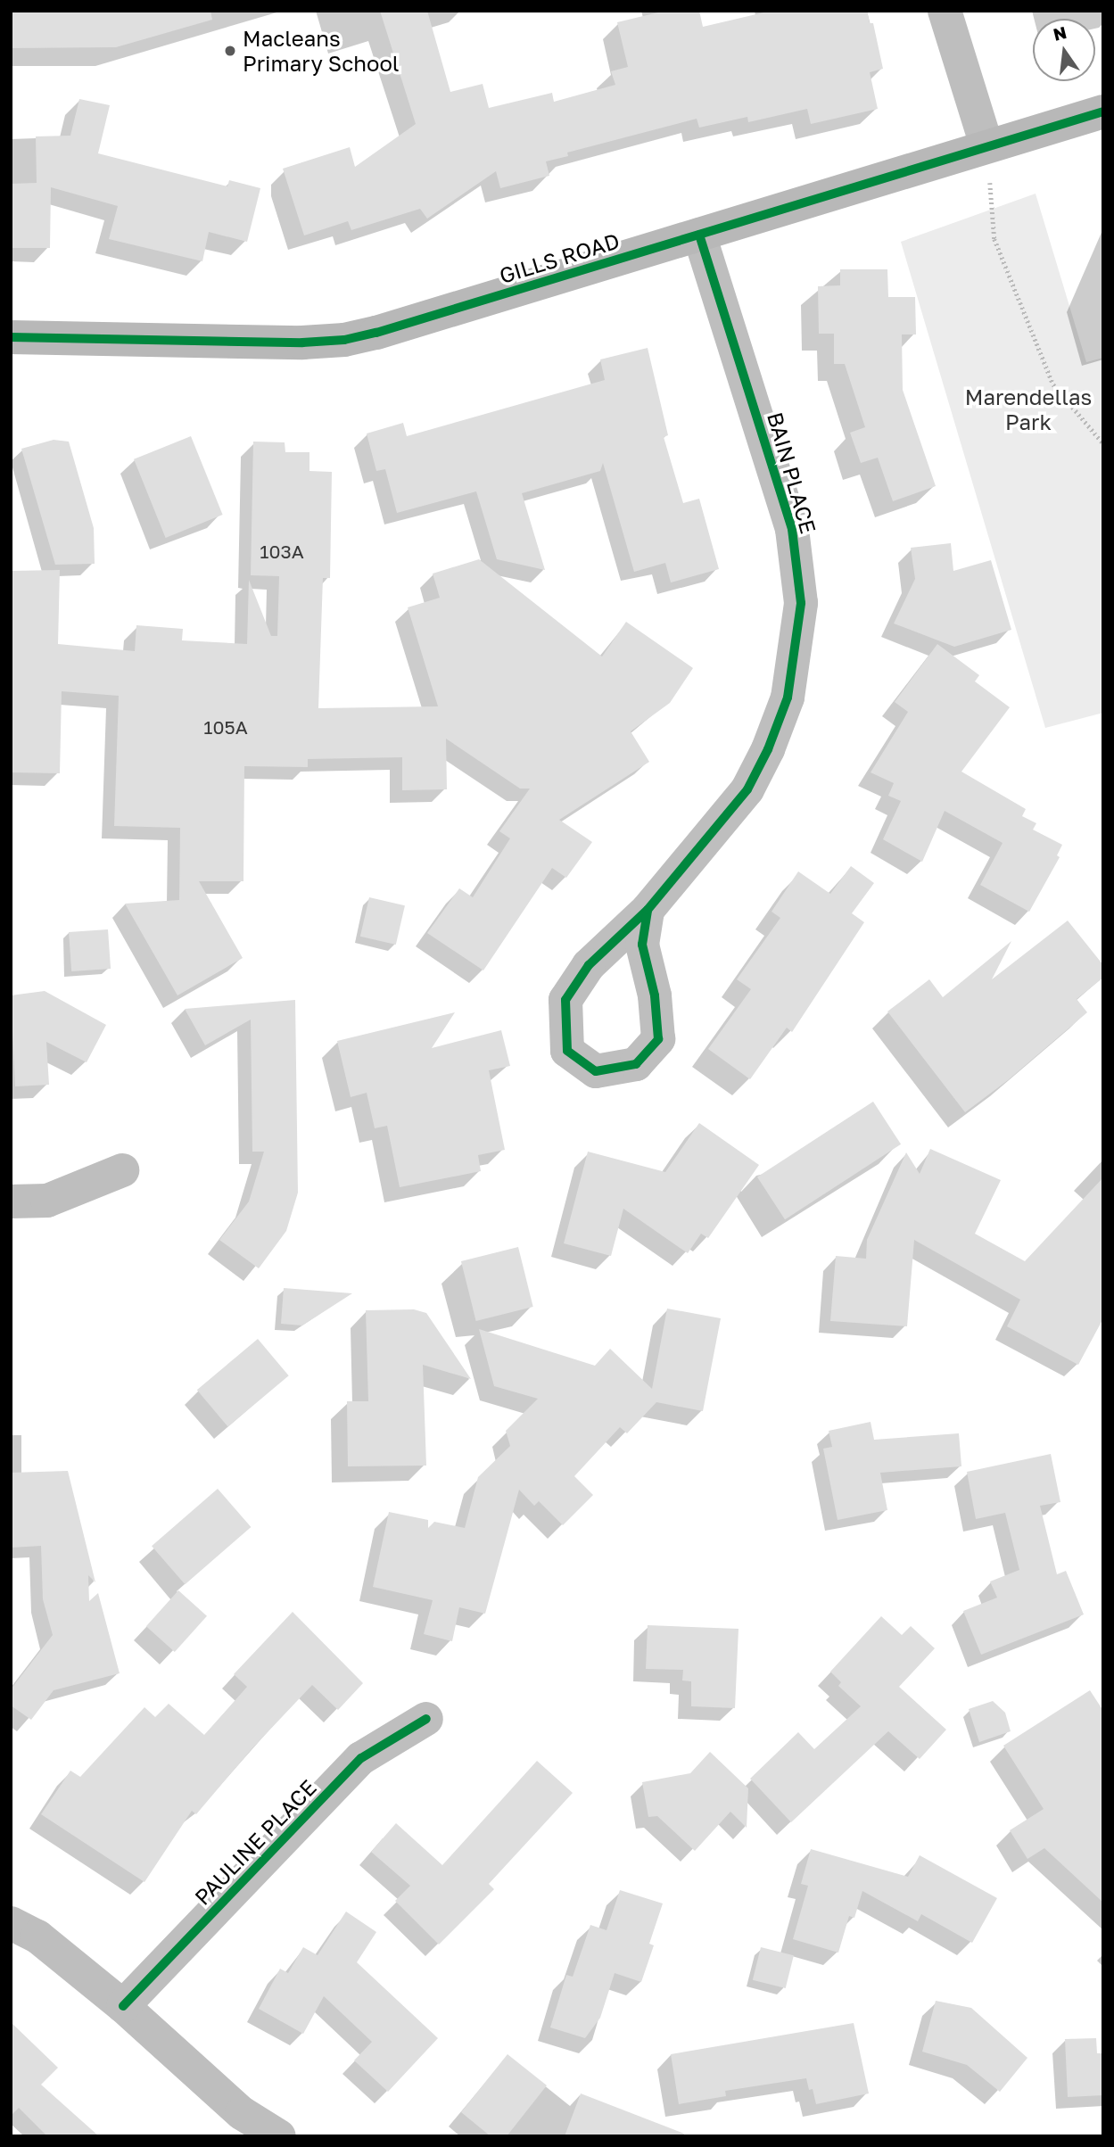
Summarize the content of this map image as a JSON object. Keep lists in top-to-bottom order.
{
  "streets": {
    "street": ["GILLS ROAD", "BAIN PLACE", "PAULINE PLACE"]
  },
  "crossings": [
    ["GILLS ROAD", "BAIN PLACE"]
  ],
  "parks": ["Marendellas Park"],
  "places": ["Macleans Primary School"],
  "house_numbers": ["103A", "105A"],
  "north": "top"
}
